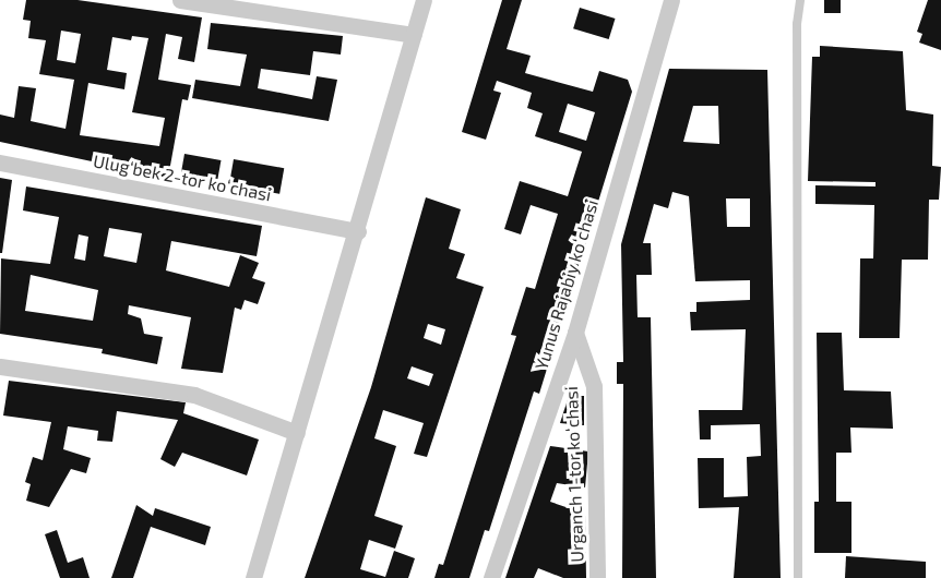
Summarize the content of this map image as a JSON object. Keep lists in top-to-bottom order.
{
  "streets": {
    "street": ["Ulug‘bek 2-tor koʻchasi", "Yunus Rajabiy koʻchasi", "Urganch 1-tor koʻchasi"]
  },
  "crossings": [
    ["Yunus Rajabiy koʻchasi", "Urganch 1-tor koʻchasi"]
  ]
}
